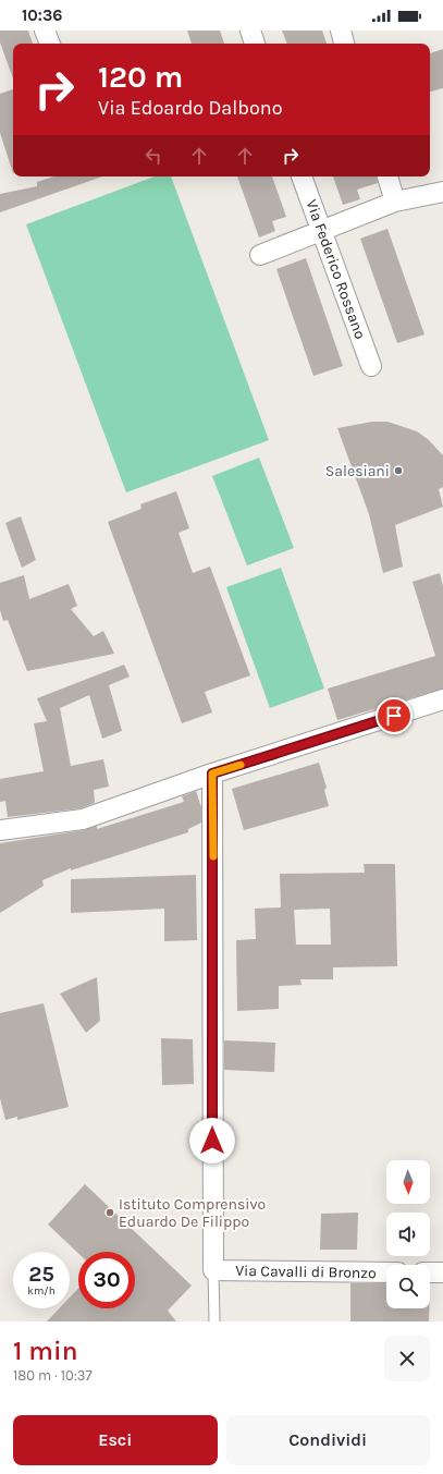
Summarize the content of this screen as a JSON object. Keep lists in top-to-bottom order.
{
  "streets": {
    "street": ["Via Federico Rossano", "Via Cavalli di Bronzo"]
  },
  "places": ["Salesiani", "Istituto Comprensivo Eduardo De Filippo"],
  "north": "bottom",
  "page": {
    "status": "10:36",
    "turn": ["120 m", "Via Edoardo Dalbono"],
    "speed": "25 km/h",
    "limit": "30",
    "heading": ["1 min", "180 m · 10:37"],
    "buttons": ["Esci", "Condividi"]
  }
}
